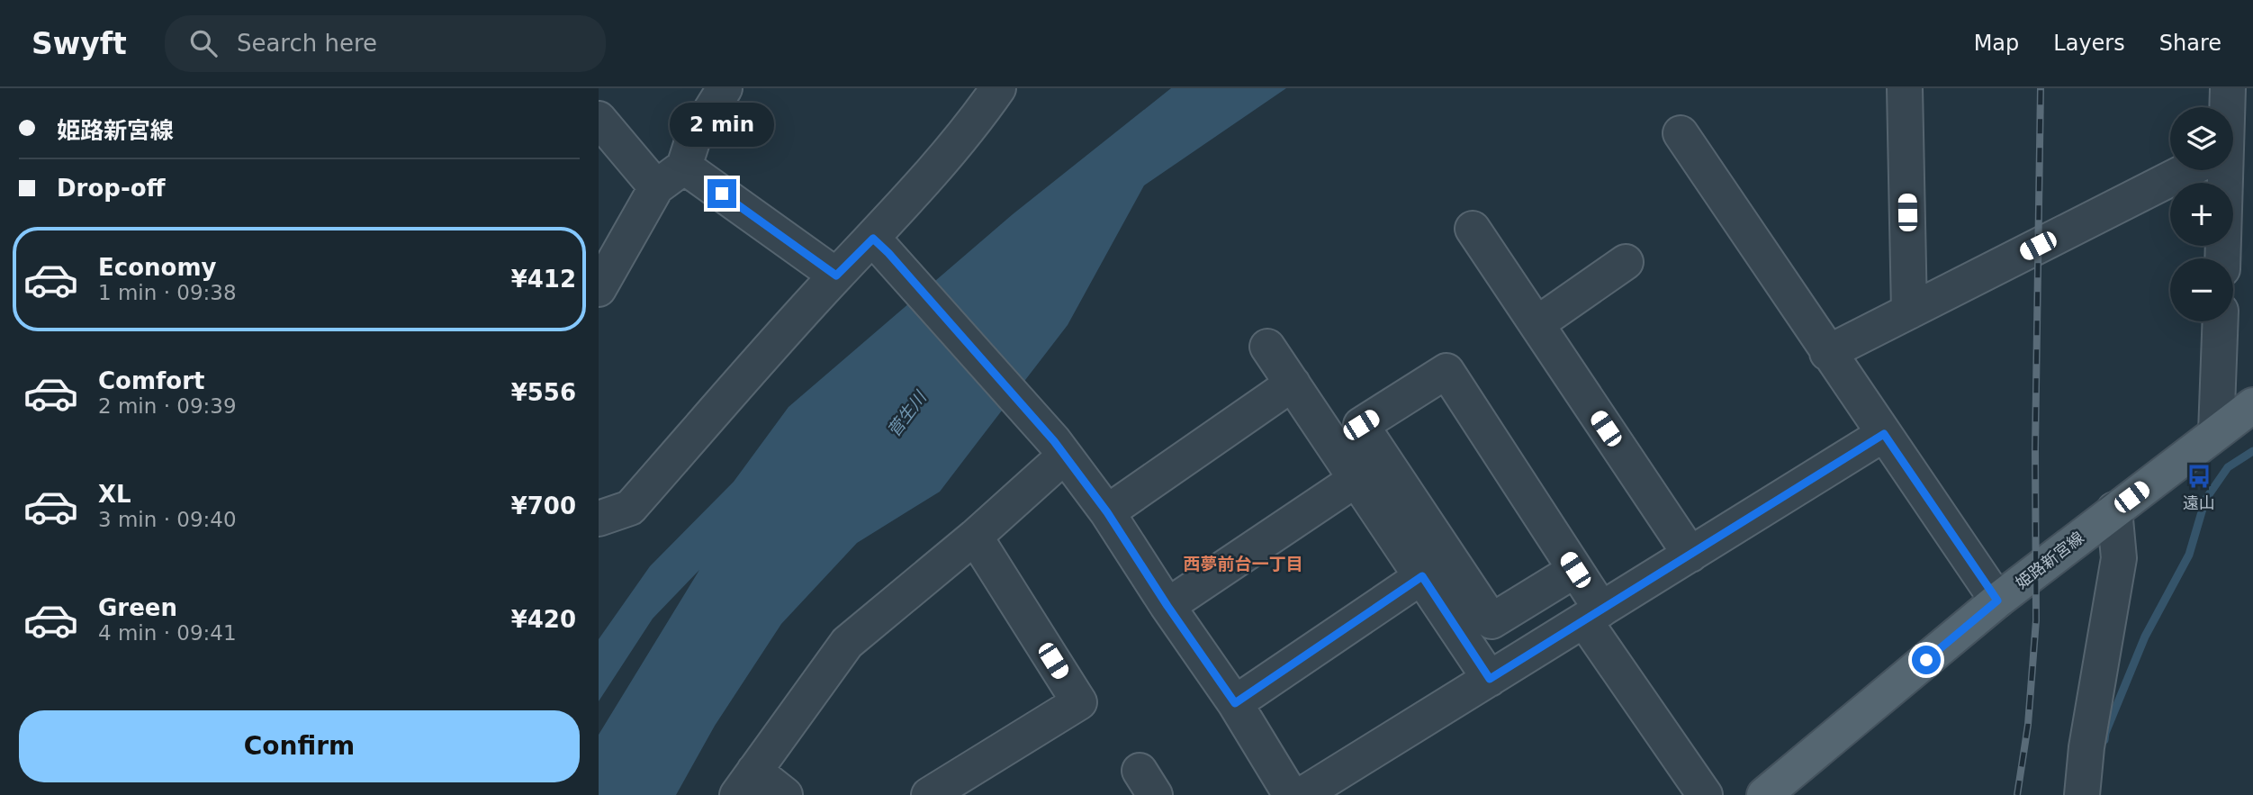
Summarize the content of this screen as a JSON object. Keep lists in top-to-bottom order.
{
  "streets": {
    "main road": ["姫路新宮線"]
  },
  "districts": ["西夢前台一丁目"],
  "water": ["菅生川"],
  "places": {
    "bus stop": ["遠山"]
  },
  "page": {
    "header": "Swyft",
    "search": "Search here",
    "nav": ["Map", "Layers", "Share"],
    "banner": ["姫路新宮線", "Drop-off"],
    "bubble": "2 min",
    "map_buttons": ["+", "−"],
    "list": [
      {
        "name": "Economy",
        "note": "1 min · 09:38",
        "value": "¥412"
      },
      {
        "name": "Comfort",
        "note": "2 min · 09:39",
        "value": "¥556"
      },
      {
        "name": "XL",
        "note": "3 min · 09:40",
        "value": "¥700"
      },
      {
        "name": "Green",
        "note": "4 min · 09:41",
        "value": "¥420"
      }
    ],
    "buttons": "Confirm"
  }
}
